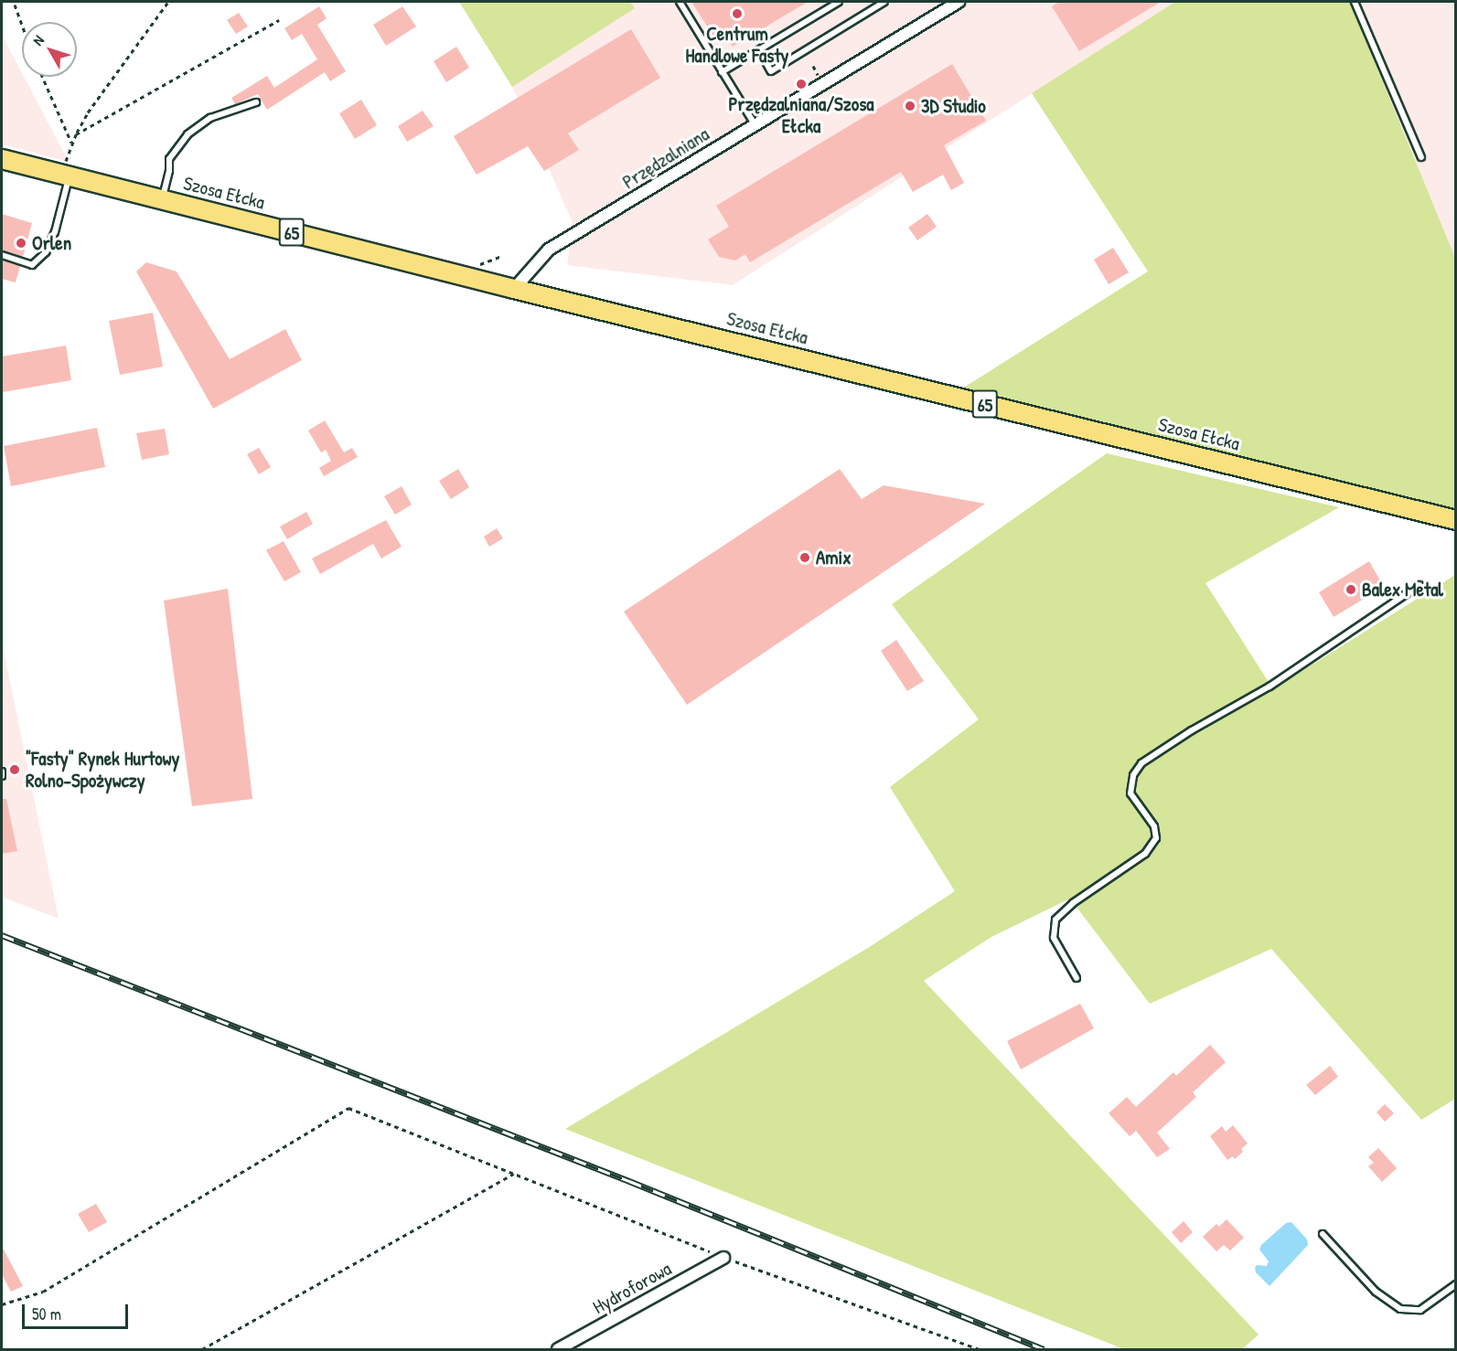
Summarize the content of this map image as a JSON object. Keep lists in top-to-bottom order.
{
  "streets": {
    "main road": ["Szosa Ełcka", "65"],
    "street": ["Przędzalniana", "Hydroforowa"]
  },
  "crossings": [
    ["Przędzalniana", "Szosa Ełcka"],
    ["Szosa Ełcka", "65"]
  ],
  "places": [
    "Centrum Handlowe Fasty",
    "Przędzalniana/Szosa Ełcka",
    "3D Studio",
    "Orlen",
    "Amix",
    "Balex Metal",
    "\"Fasty\" Rynek Hurtowy Rolno-Spożywczy"
  ],
  "scale_bar": "50 m",
  "north": "top left"
}
